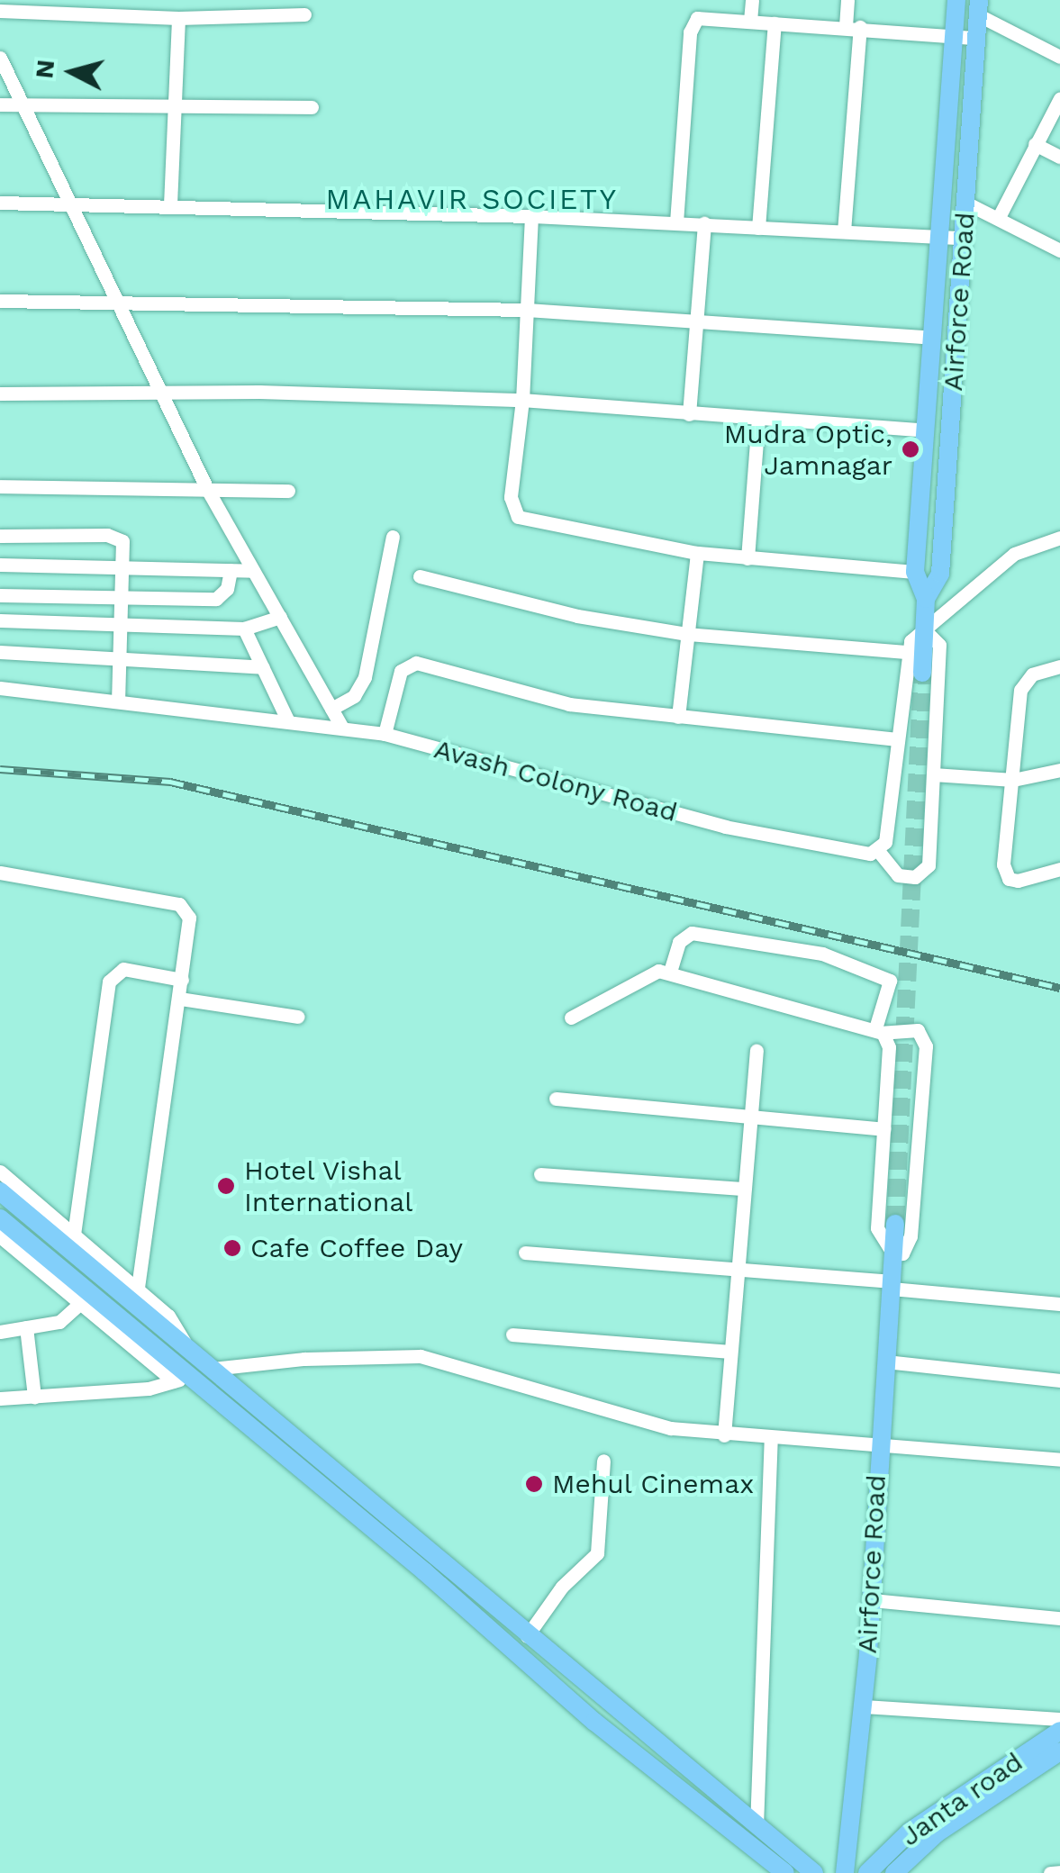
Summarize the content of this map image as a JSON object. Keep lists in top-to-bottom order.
{
  "streets": {
    "main road": ["Airforce Road", "Janta road"],
    "street": ["Avash Colony Road"]
  },
  "districts": ["MAHAVIR SOCIETY"],
  "places": [
    "Mudra Optic, Jamnagar",
    "Hotel Vishal International",
    "Cafe Coffee Day",
    "Mehul Cinemax"
  ],
  "north": "left"
}
